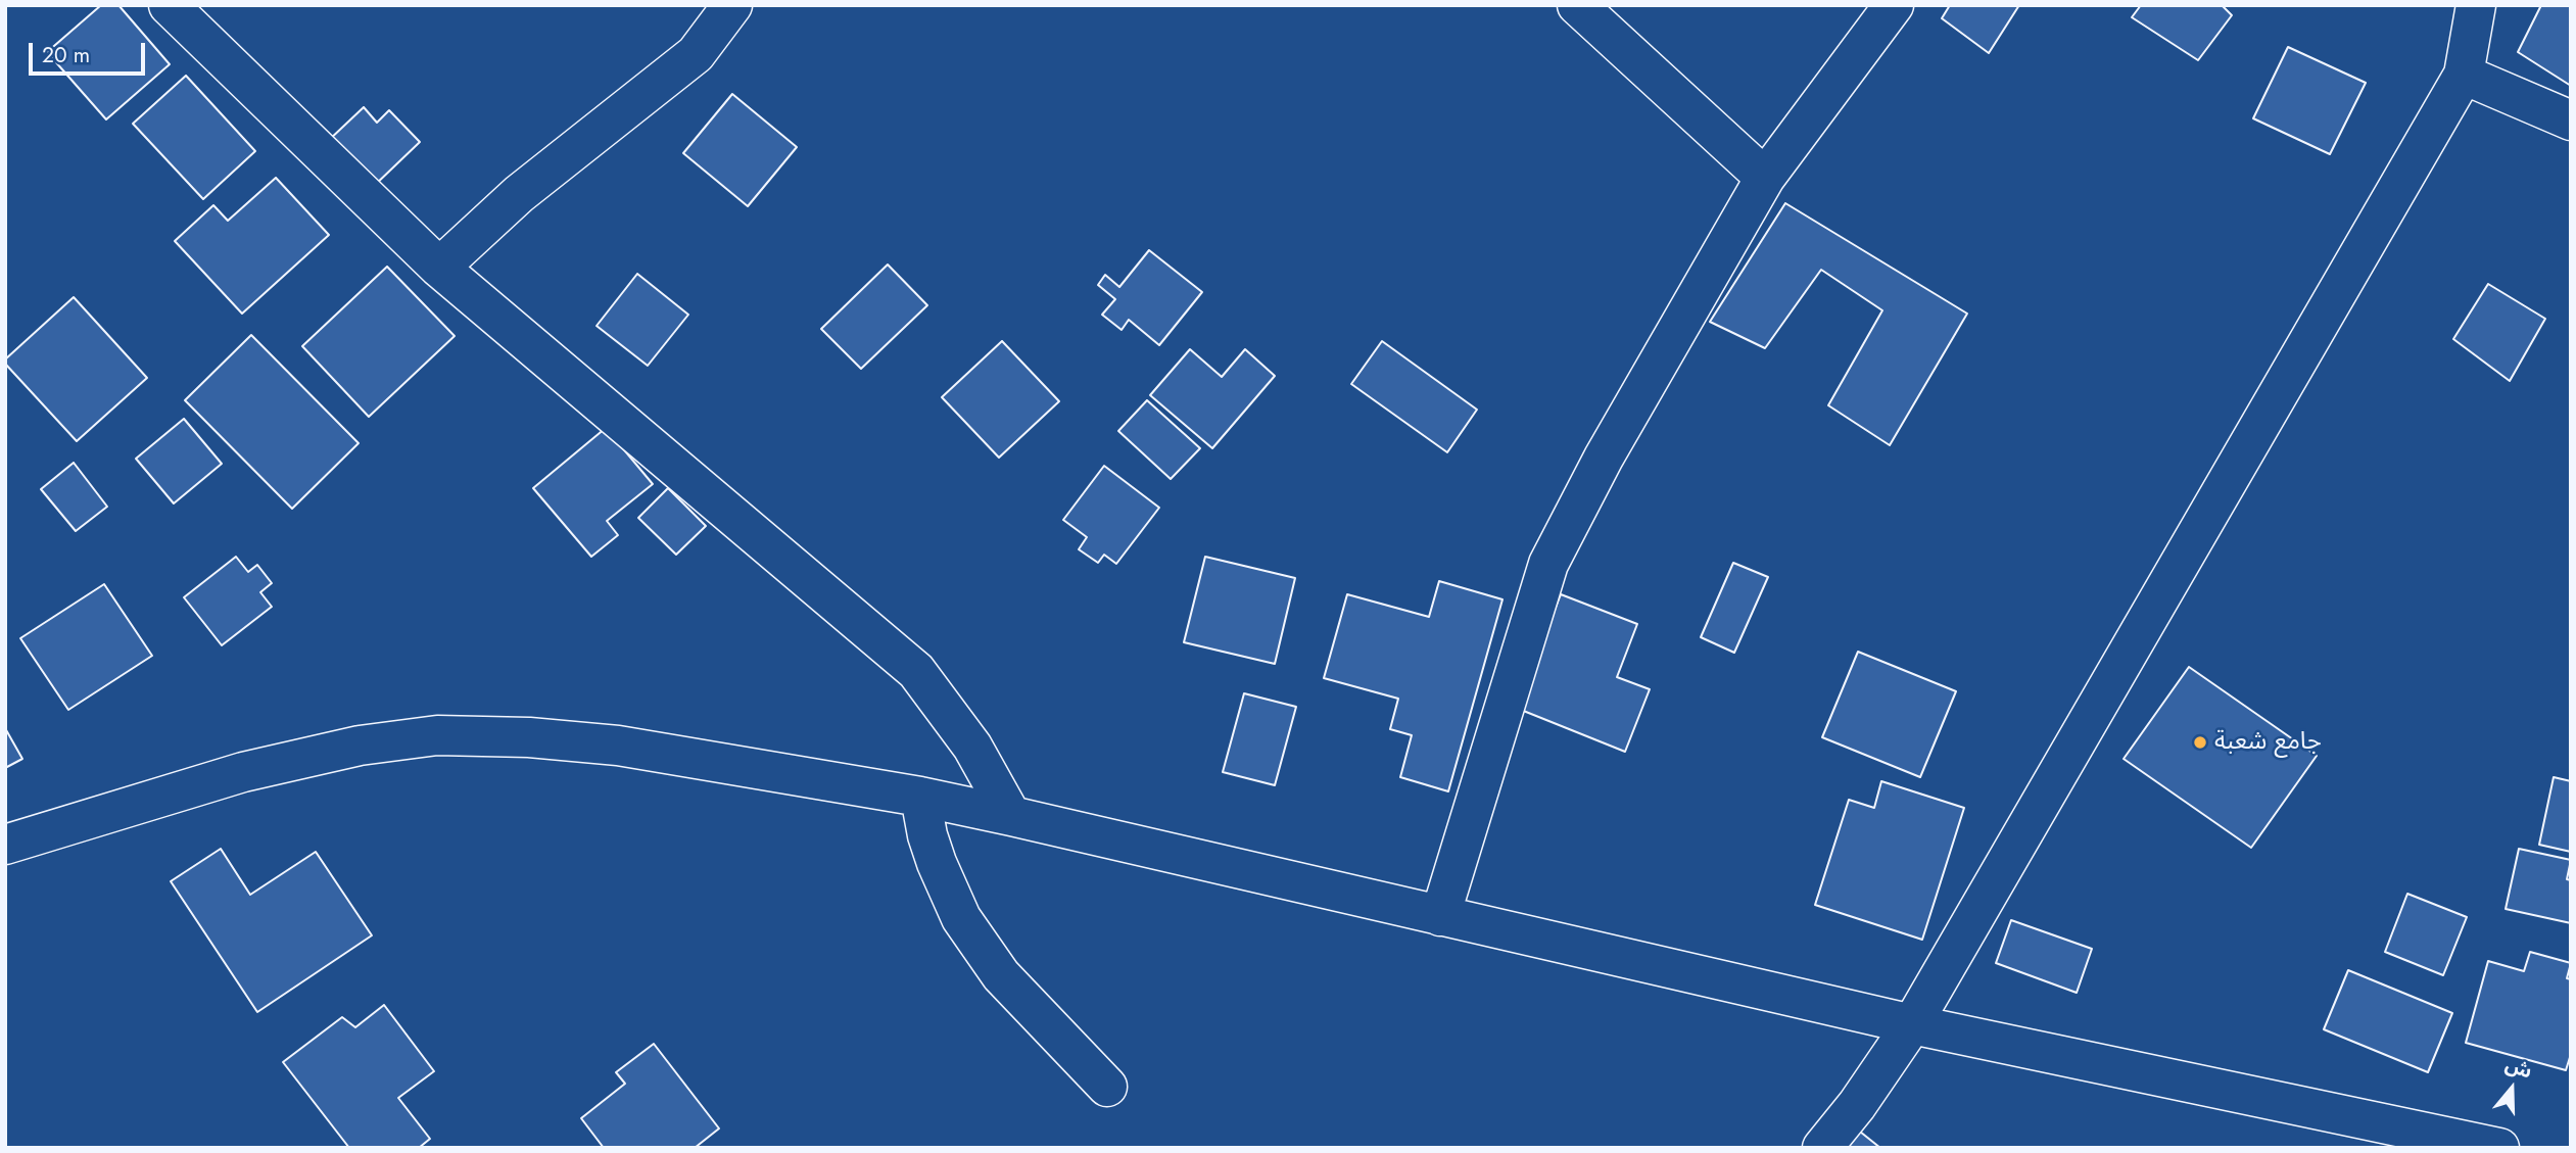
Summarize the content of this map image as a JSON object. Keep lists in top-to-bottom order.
{
  "places": ["جامع شعبة"],
  "scale_bar": "20 m",
  "north": "top"
}
